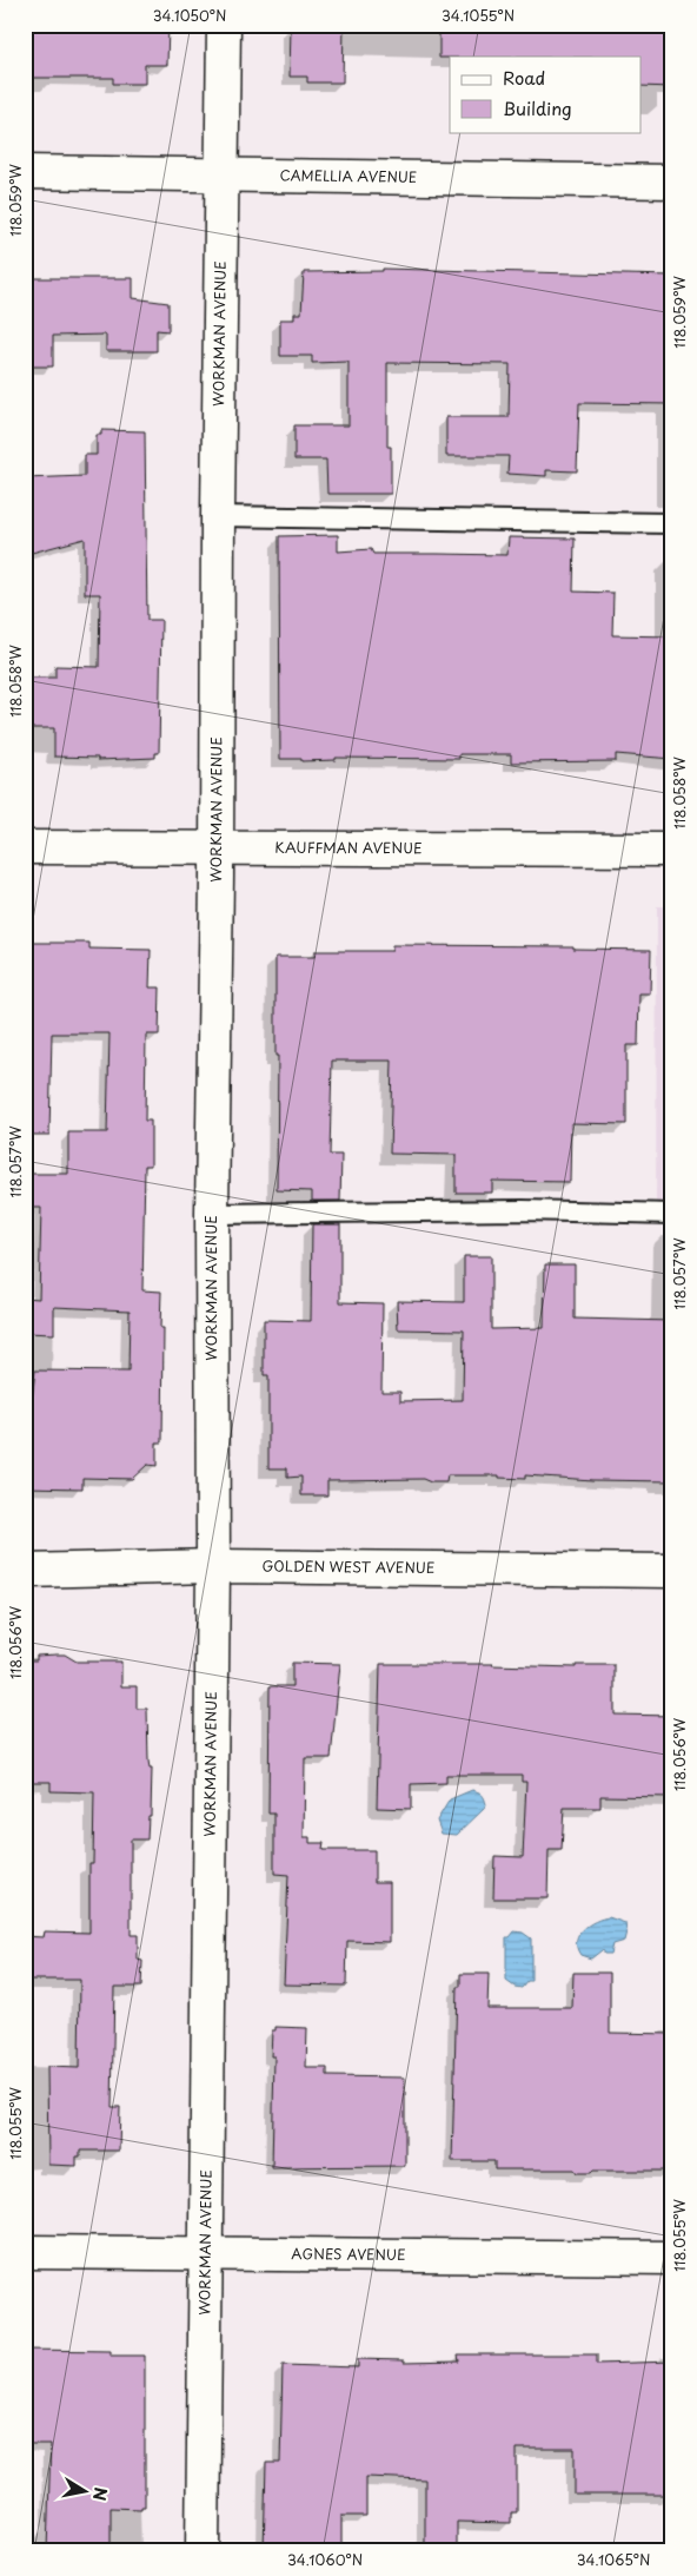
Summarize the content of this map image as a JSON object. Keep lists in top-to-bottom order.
{
  "streets": {
    "street": [
      "CAMELLIA AVENUE",
      "WORKMAN AVENUE",
      "KAUFFMAN AVENUE",
      "GOLDEN WEST AVENUE",
      "AGNES AVENUE"
    ]
  },
  "crossings": [
    ["CAMELLIA AVENUE", "WORKMAN AVENUE"],
    ["WORKMAN AVENUE", "KAUFFMAN AVENUE"],
    ["WORKMAN AVENUE", "GOLDEN WEST AVENUE"],
    ["WORKMAN AVENUE", "AGNES AVENUE"]
  ],
  "legend": ["Road", "Building"],
  "north": "right",
  "coordinates": [
    "34.1050°N",
    "34.1055°N",
    "118.059°W",
    "118.058°W",
    "118.057°W",
    "118.056°W",
    "118.055°W",
    "34.1060°N",
    "34.1065°N"
  ]
}
